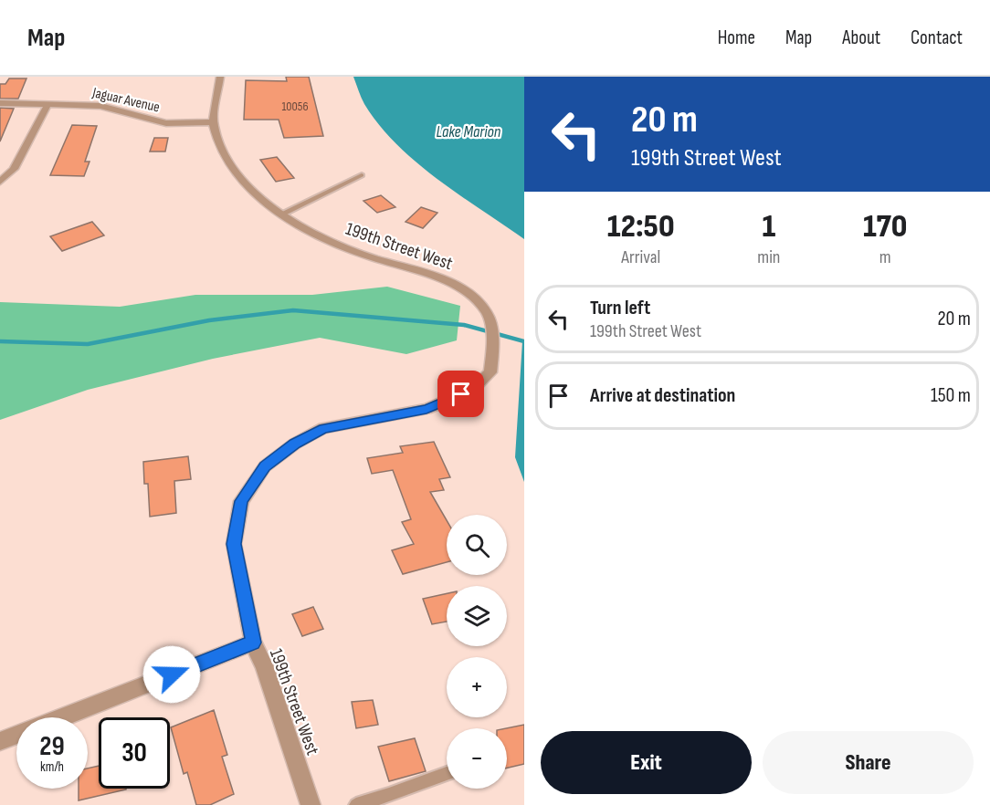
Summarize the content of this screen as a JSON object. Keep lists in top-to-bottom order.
{
  "streets": {
    "street": ["Jaguar Avenue", "199th Street West"]
  },
  "crossings": [
    ["Jaguar Avenue", "199th Street West"]
  ],
  "water": ["Lake Marion"],
  "house_numbers": ["10056"],
  "page": {
    "header": "Map",
    "nav": [
      "Home",
      "Map",
      "About",
      "Contact"
    ],
    "turn": ["20 m", "199th Street West"],
    "eta": [
      "12:50",
      "Arrival",
      "1",
      "min",
      "170",
      "m"
    ],
    "list": [
      {
        "name": "Turn left",
        "note": "199th Street West",
        "value": "20 m"
      },
      {
        "name": "Arrive at destination",
        "value": "150 m"
      }
    ],
    "map_buttons": ["+", "−"],
    "speed": "29 km/h",
    "limit": "30",
    "buttons": ["Exit", "Share"]
  }
}
